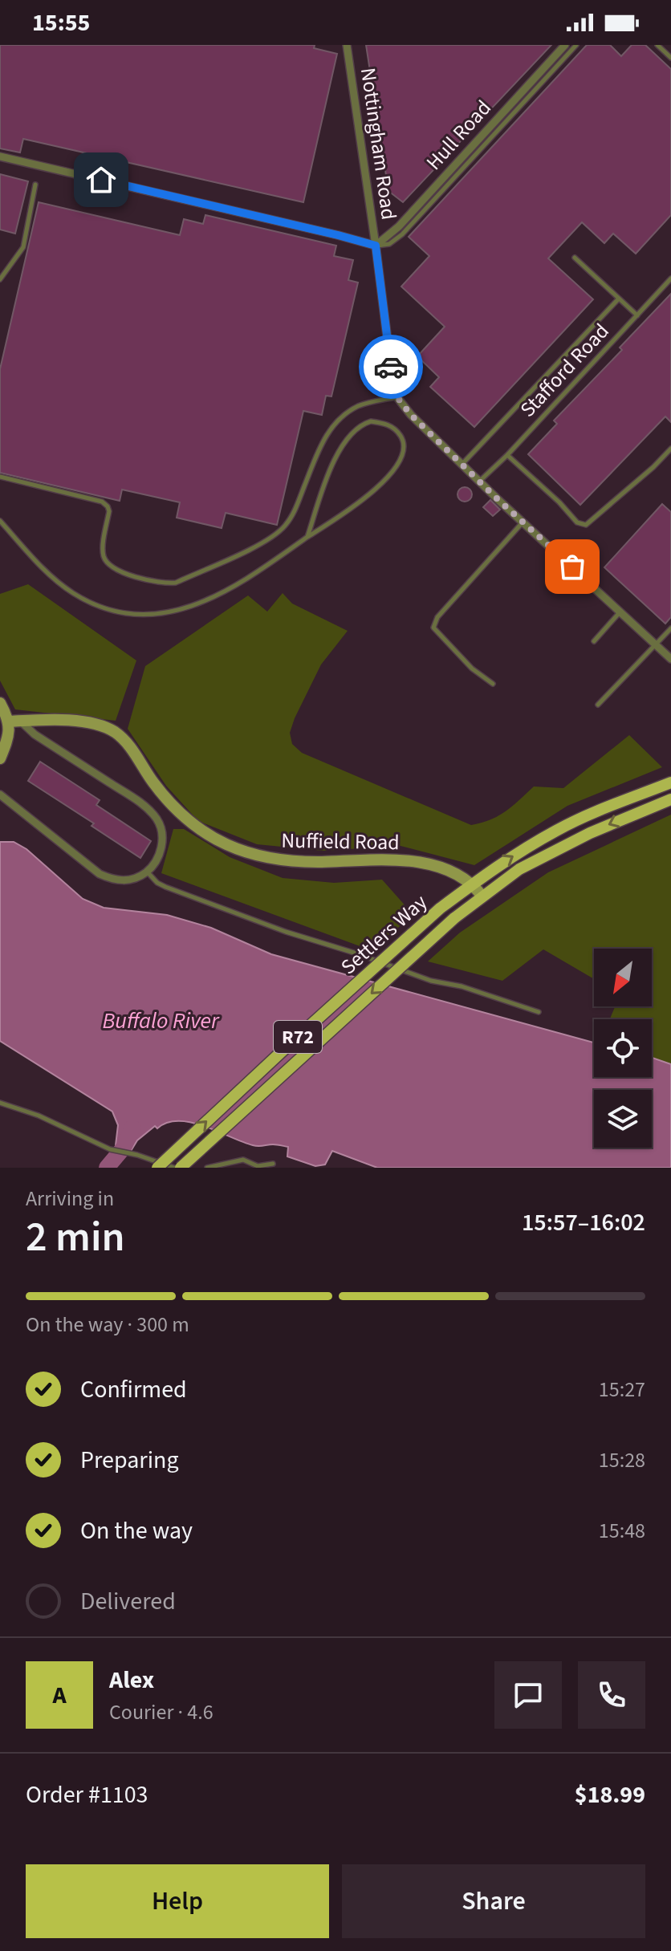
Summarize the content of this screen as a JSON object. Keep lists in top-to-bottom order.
{
  "streets": {
    "main road": ["Settlers Way", "R72"],
    "street": ["Hull Road", "Nottingham Road", "Nuffield Road"],
    "lane": ["Stafford Road"]
  },
  "crossings": [
    ["Hull Road", "Nottingham Road"],
    ["Nuffield Road", "Settlers Way"]
  ],
  "water": ["Buffalo River"],
  "north": "bottom left",
  "page": {
    "status": "15:55",
    "heading": ["2 min", "Arriving in", "15:57–16:02"],
    "panel": [
      "Alex",
      "Courier · 4.6",
      "Order #1103",
      "$18.99"
    ],
    "bar": "On the way · 300 m",
    "list": [
      ["Confirmed", "15:27"],
      ["Preparing", "15:28"],
      ["On the way", "15:48"],
      "Delivered"
    ],
    "round": "A",
    "buttons": ["Help", "Share"]
  }
}
